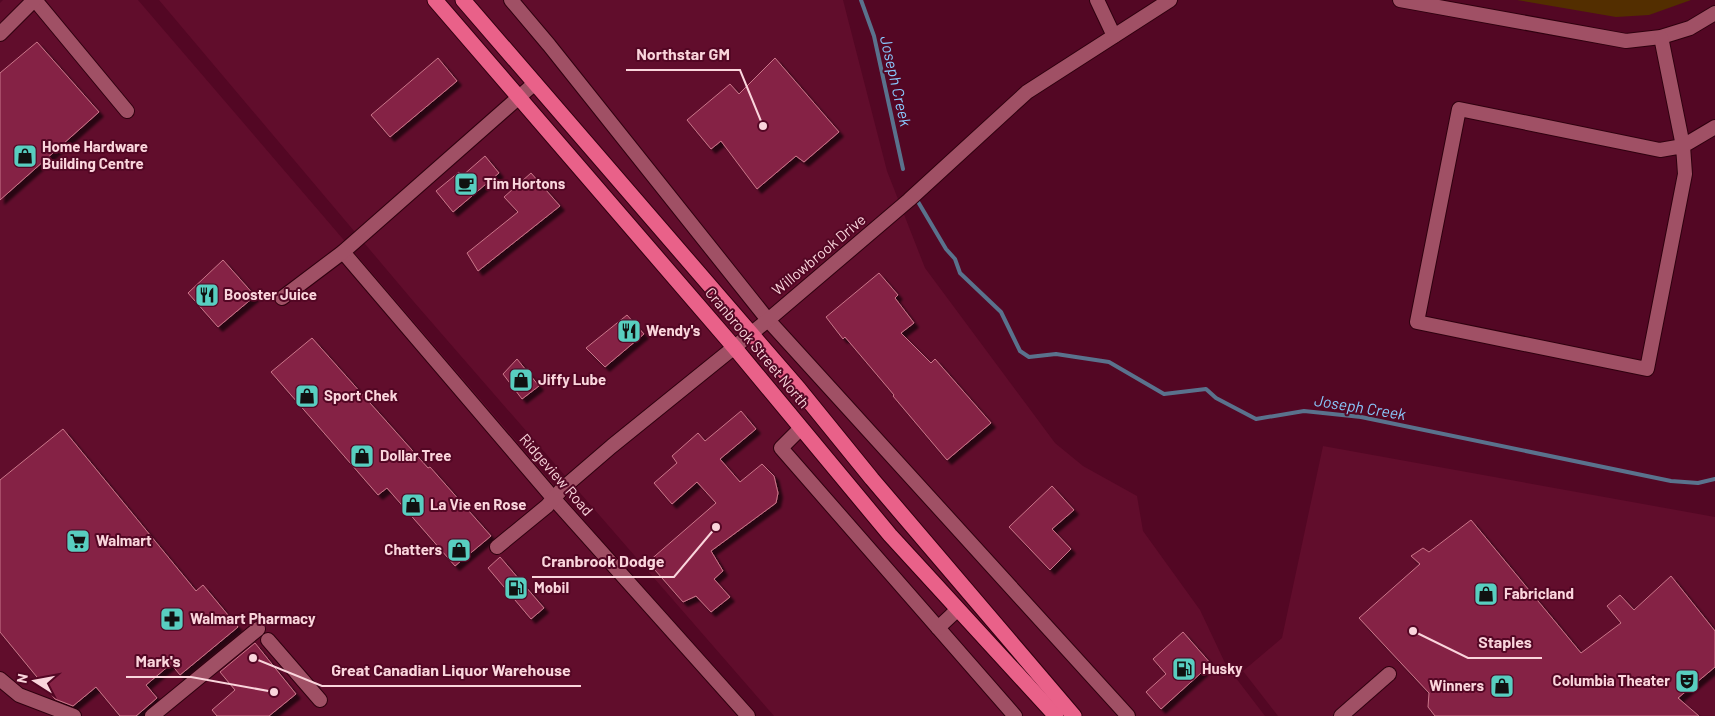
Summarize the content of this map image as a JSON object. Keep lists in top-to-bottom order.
{
  "streets": {
    "highway": ["Cranbrook Street North"],
    "street": ["Willowbrook Drive", "Ridgeview Road"]
  },
  "crossings": [
    ["Willowbrook Drive", "Cranbrook Street North"],
    ["Willowbrook Drive", "Ridgeview Road"]
  ],
  "water": ["Joseph Creek"],
  "places": {
    "other": [
      "Northstar GM",
      "Cranbrook Dodge",
      "Staples",
      "Great Canadian Liquor Warehouse",
      "Mark's"
    ],
    "shop": [
      "Home Hardware Building Centre",
      "Jiffy Lube",
      "Sport Chek",
      "Dollar Tree",
      "La Vie en Rose",
      "Chatters",
      "Fabricland",
      "Winners"
    ],
    "cafe": ["Tim Hortons"],
    "restaurant": ["Booster Juice", "Wendy's"],
    "supermarket": ["Walmart"],
    "fuel station": ["Mobil", "Husky"],
    "pharmacy": ["Walmart Pharmacy"],
    "theatre": ["Columbia Theater"]
  },
  "north": "left"
}
